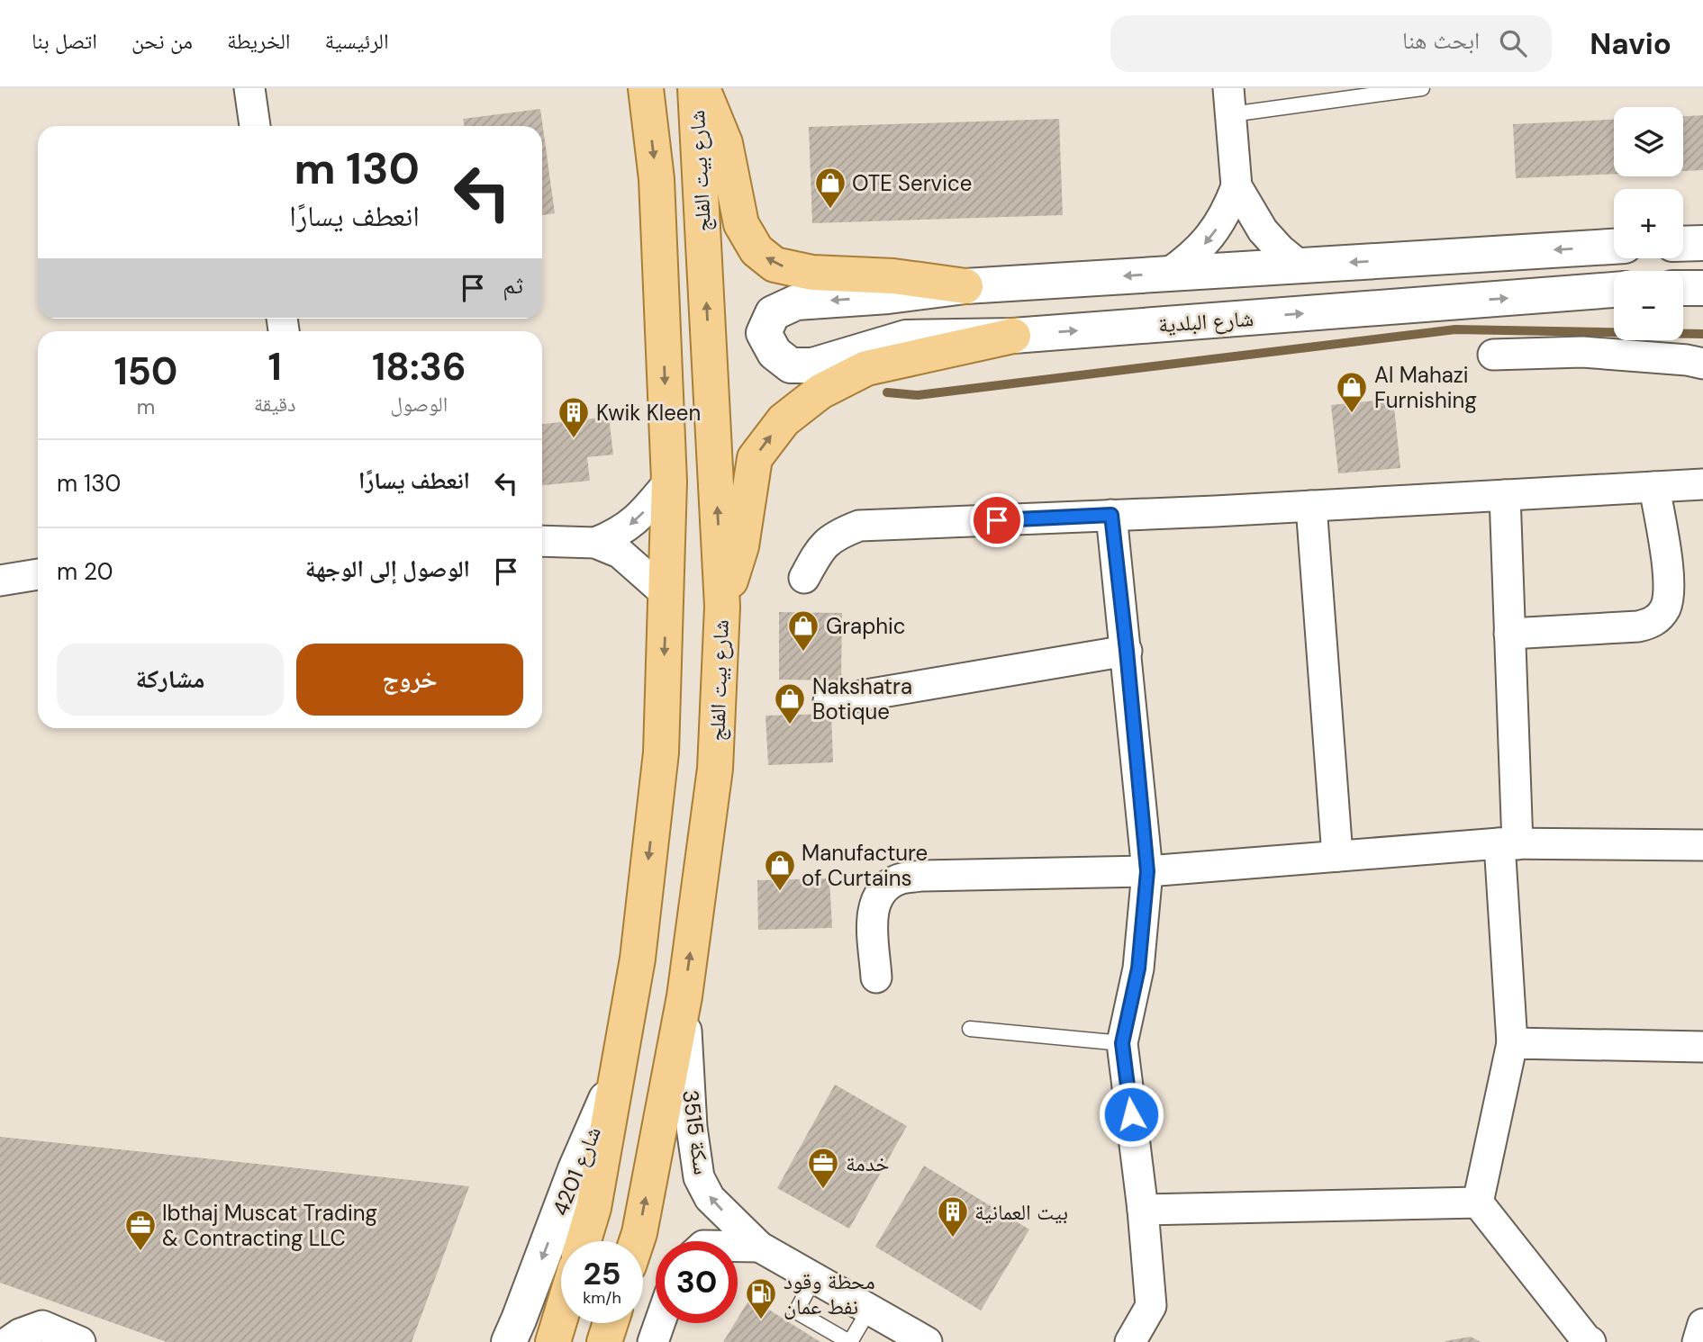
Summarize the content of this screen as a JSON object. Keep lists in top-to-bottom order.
{
  "streets": {
    "main road": ["شارع بيت الفلج"],
    "street": ["شارع البلدية", "سكة 3515", "شارع 4201"]
  },
  "crossings": [
    ["شارع بيت الفلج", "سكة 3515"],
    ["شارع بيت الفلج", "شارع 4201"]
  ],
  "one_way": ["سكة 3515", "شارع 4201"],
  "places": {
    "shop": [
      "OTE Service",
      "Al Mahazi Furnishing",
      "Graphic",
      "Nakshatra Botique",
      "Manufacture of Curtains"
    ],
    "building": ["Kwik Kleen", "بيت العمانية"],
    "office": ["خدمة", "Ibthaj Muscat Trading & Contracting LLC"],
    "fuel station": ["محطة وقود نفط عمان"]
  },
  "page": {
    "header": "Navio",
    "search": "ابحث هنا",
    "nav": [
      "الرئيسية",
      "الخريطة",
      "من نحن",
      "اتصل بنا"
    ],
    "map_buttons": ["+", "−"],
    "turn": ["130 m", "انعطف يسارًا"],
    "then": "ثم",
    "eta": [
      "18:36",
      "الوصول",
      "1",
      "دقيقة",
      "150",
      "m"
    ],
    "list": [
      {
        "name": "انعطف يسارًا",
        "value": "130 m"
      },
      {
        "name": "الوصول إلى الوجهة",
        "value": "20 m"
      }
    ],
    "buttons": ["خروج", "مشاركة"],
    "speed": "25 km/h",
    "limit": "30"
  }
}
